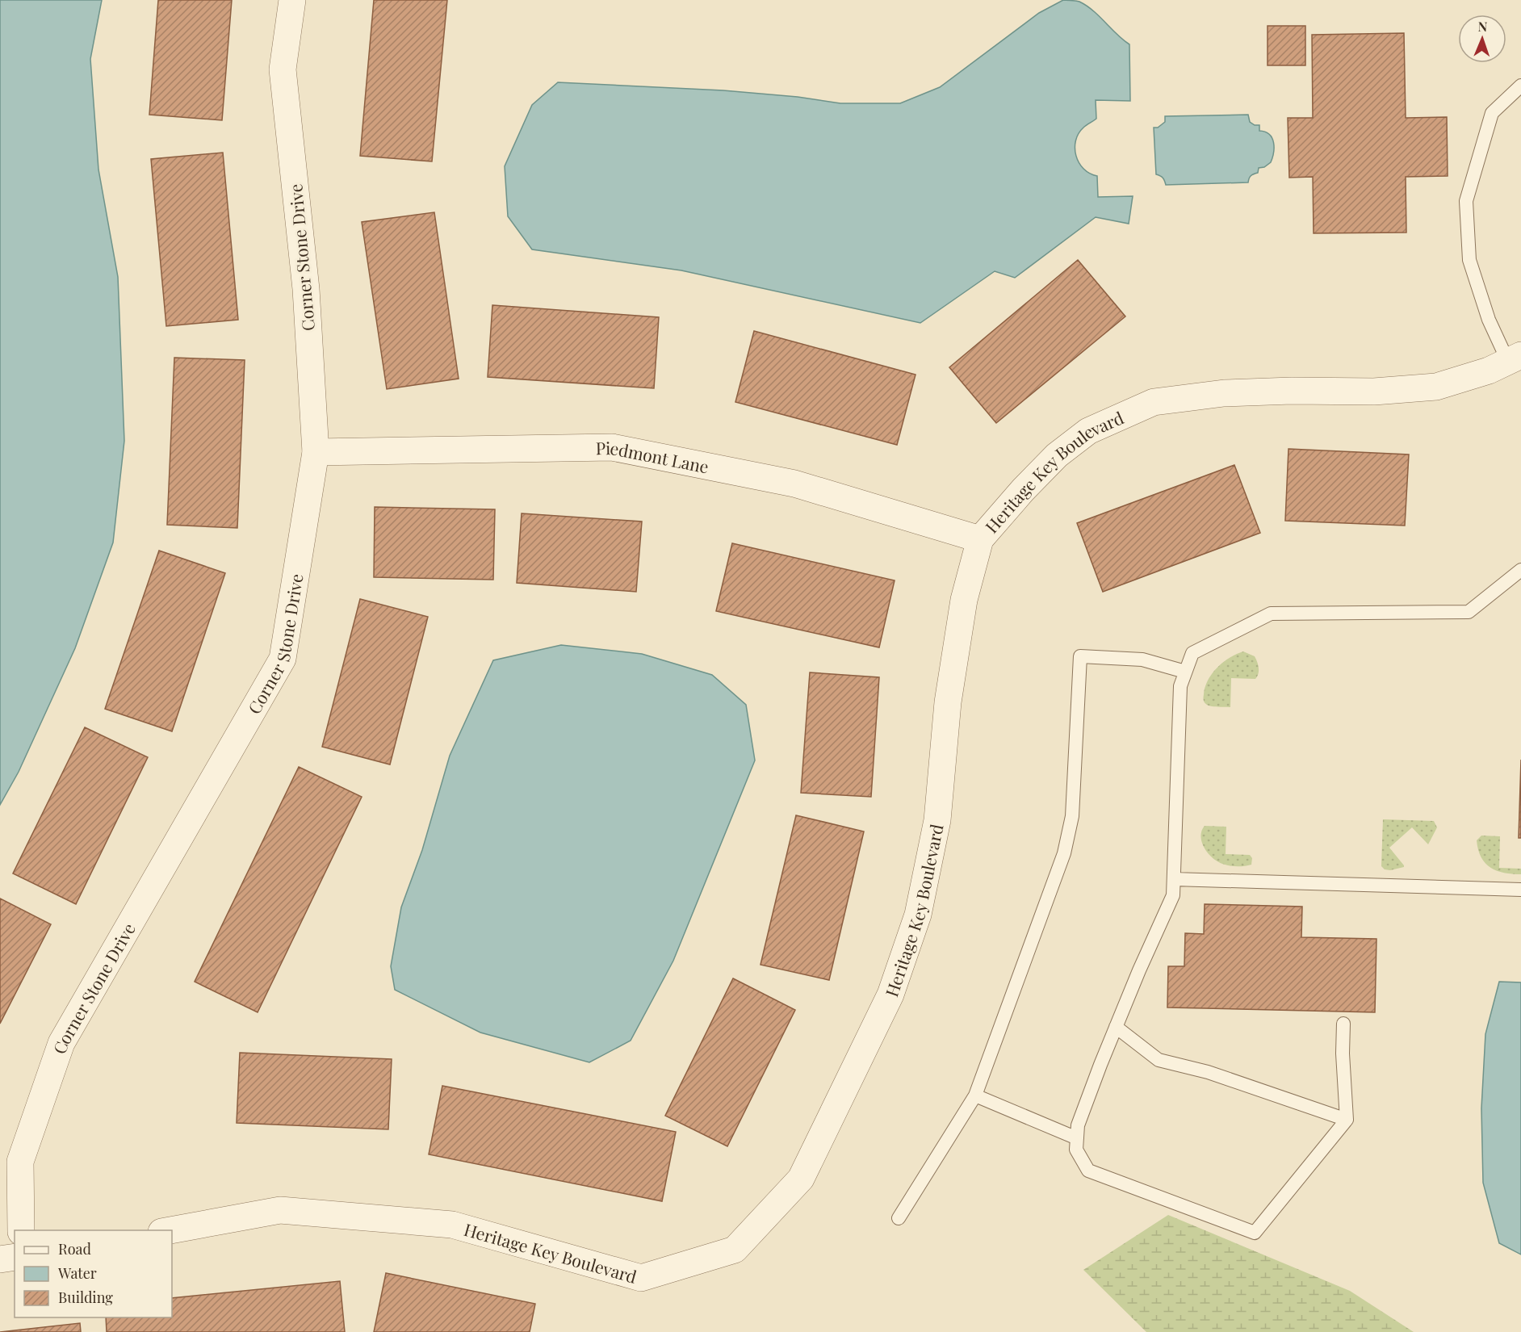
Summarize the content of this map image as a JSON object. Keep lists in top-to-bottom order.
{
  "streets": {
    "street": ["Corner Stone Drive", "Piedmont Lane", "Heritage Key Boulevard"]
  },
  "crossings": [
    ["Corner Stone Drive", "Piedmont Lane"],
    ["Piedmont Lane", "Heritage Key Boulevard"]
  ],
  "legend": ["Road", "Water", "Building"],
  "north": "top"
}
